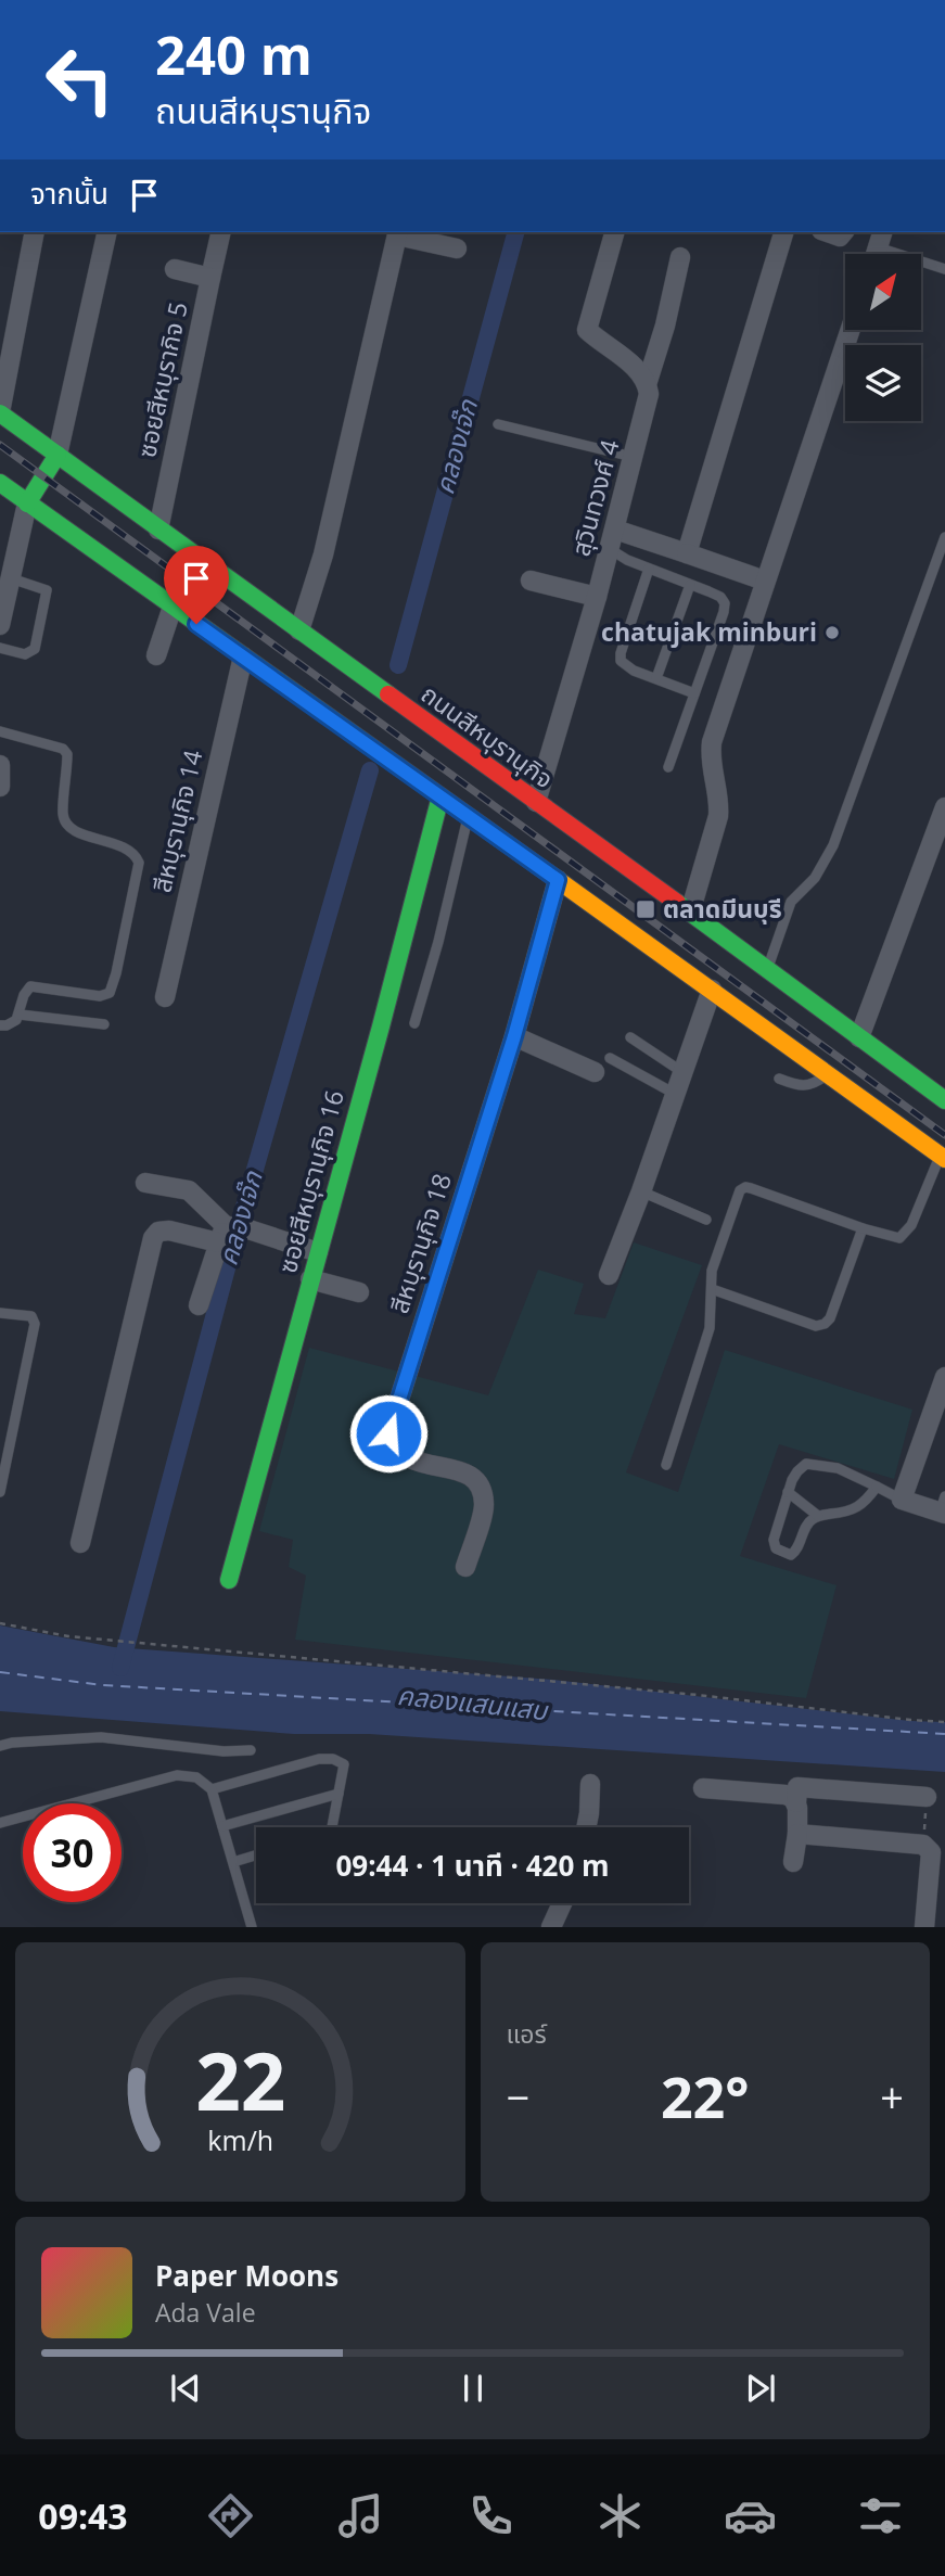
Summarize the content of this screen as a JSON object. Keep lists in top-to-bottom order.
{
  "streets": {
    "main road": ["ถนนสีหบุรานุกิจ", "ซอยสีหบุรานุกิจ 16"],
    "street": [
      "ซอยสีหบุรากิจ 5",
      "สุวินทวงศ์ 4",
      "สีหบุรานุกิจ 14",
      "สีหบุรานุกิจ 18"
    ]
  },
  "crossings": [
    ["ซอยสีหบุรากิจ 5", "ถนนสีหบุรานุกิจ"],
    ["สุวินทวงศ์ 4", "ถนนสีหบุรานุกิจ"]
  ],
  "water": ["คลองเจ๊ก", "คลองแสนแสบ"],
  "places": {
    "other": ["chatujak minburi"],
    "transit": ["ตลาดมีนบุรี"]
  },
  "north": "top right",
  "page": {
    "turn": ["240 m", "ถนนสีหบุรานุกิจ"],
    "then": "จากนั้น",
    "limit": "30",
    "trip": "09:44 · 1 นาที · 420 m",
    "tile": "แอร์",
    "heat": ["−", "22°", "+"],
    "song": ["Paper Moons", "Ada Vale"],
    "tabs": "09:43",
    "gauge": ["22", "km/h"]
  }
}
